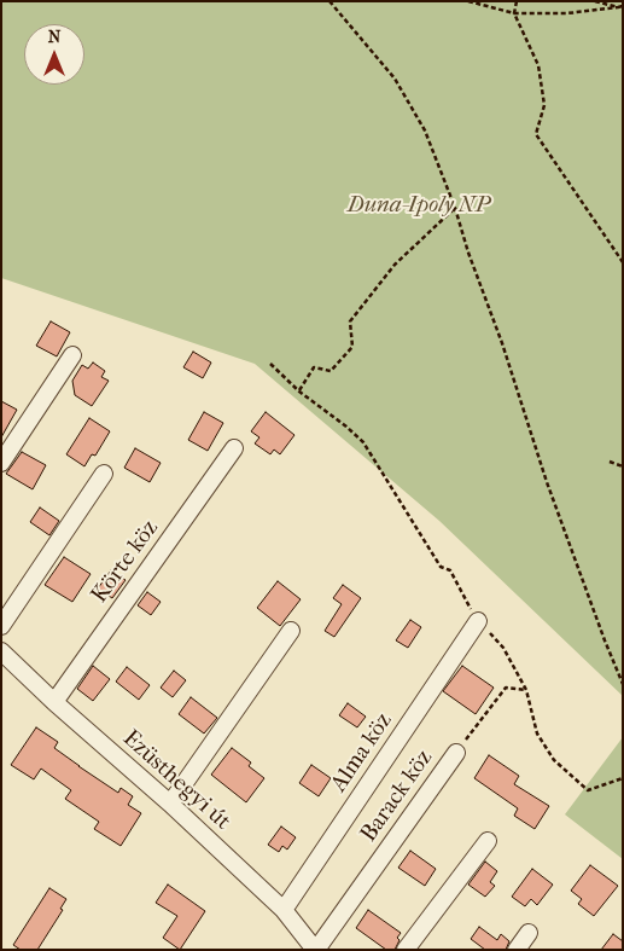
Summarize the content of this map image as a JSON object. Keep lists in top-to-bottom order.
{
  "streets": {
    "street": [
      "Körte köz",
      "Alma köz",
      "Ezüsthegyi út",
      "Barack köz"
    ]
  },
  "crossings": [
    ["Körte köz", "Ezüsthegyi út"],
    ["Alma köz", "Ezüsthegyi út"],
    ["Ezüsthegyi út", "Barack köz"]
  ],
  "parks": ["Duna-Ipoly NP"],
  "north": "top"
}
